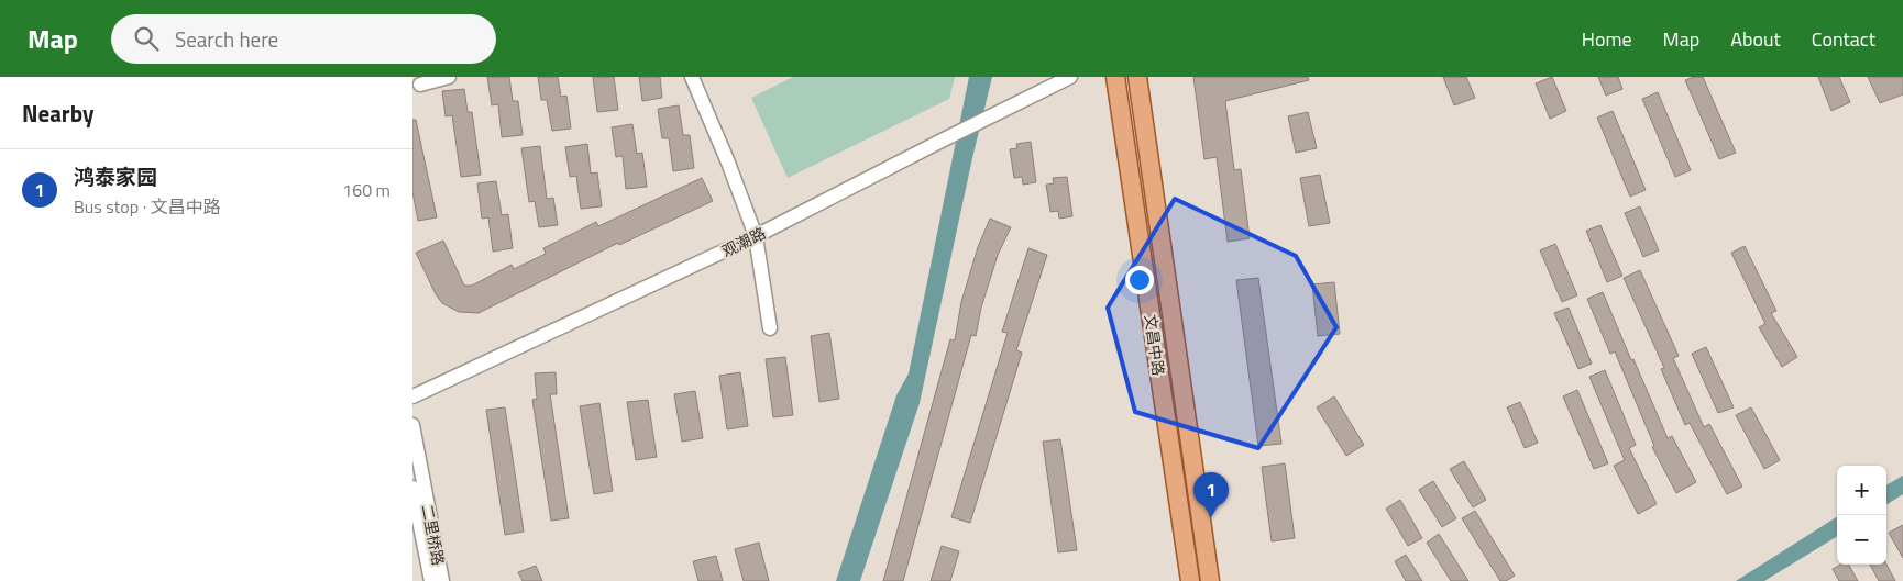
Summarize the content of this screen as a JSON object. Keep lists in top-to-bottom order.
{
  "streets": {
    "main road": ["文昌中路"],
    "street": ["观潮路", "二里桥路"]
  },
  "page": {
    "header": "Map",
    "search": "Search here",
    "nav": [
      "Home",
      "Map",
      "About",
      "Contact"
    ],
    "heading": "Nearby",
    "list": [
      {
        "mark": "1",
        "name": "鸿泰家园",
        "note": "Bus stop · 文昌中路",
        "value": "160 m"
      }
    ],
    "map_buttons": ["+", "−"],
    "pins": "1"
  }
}
